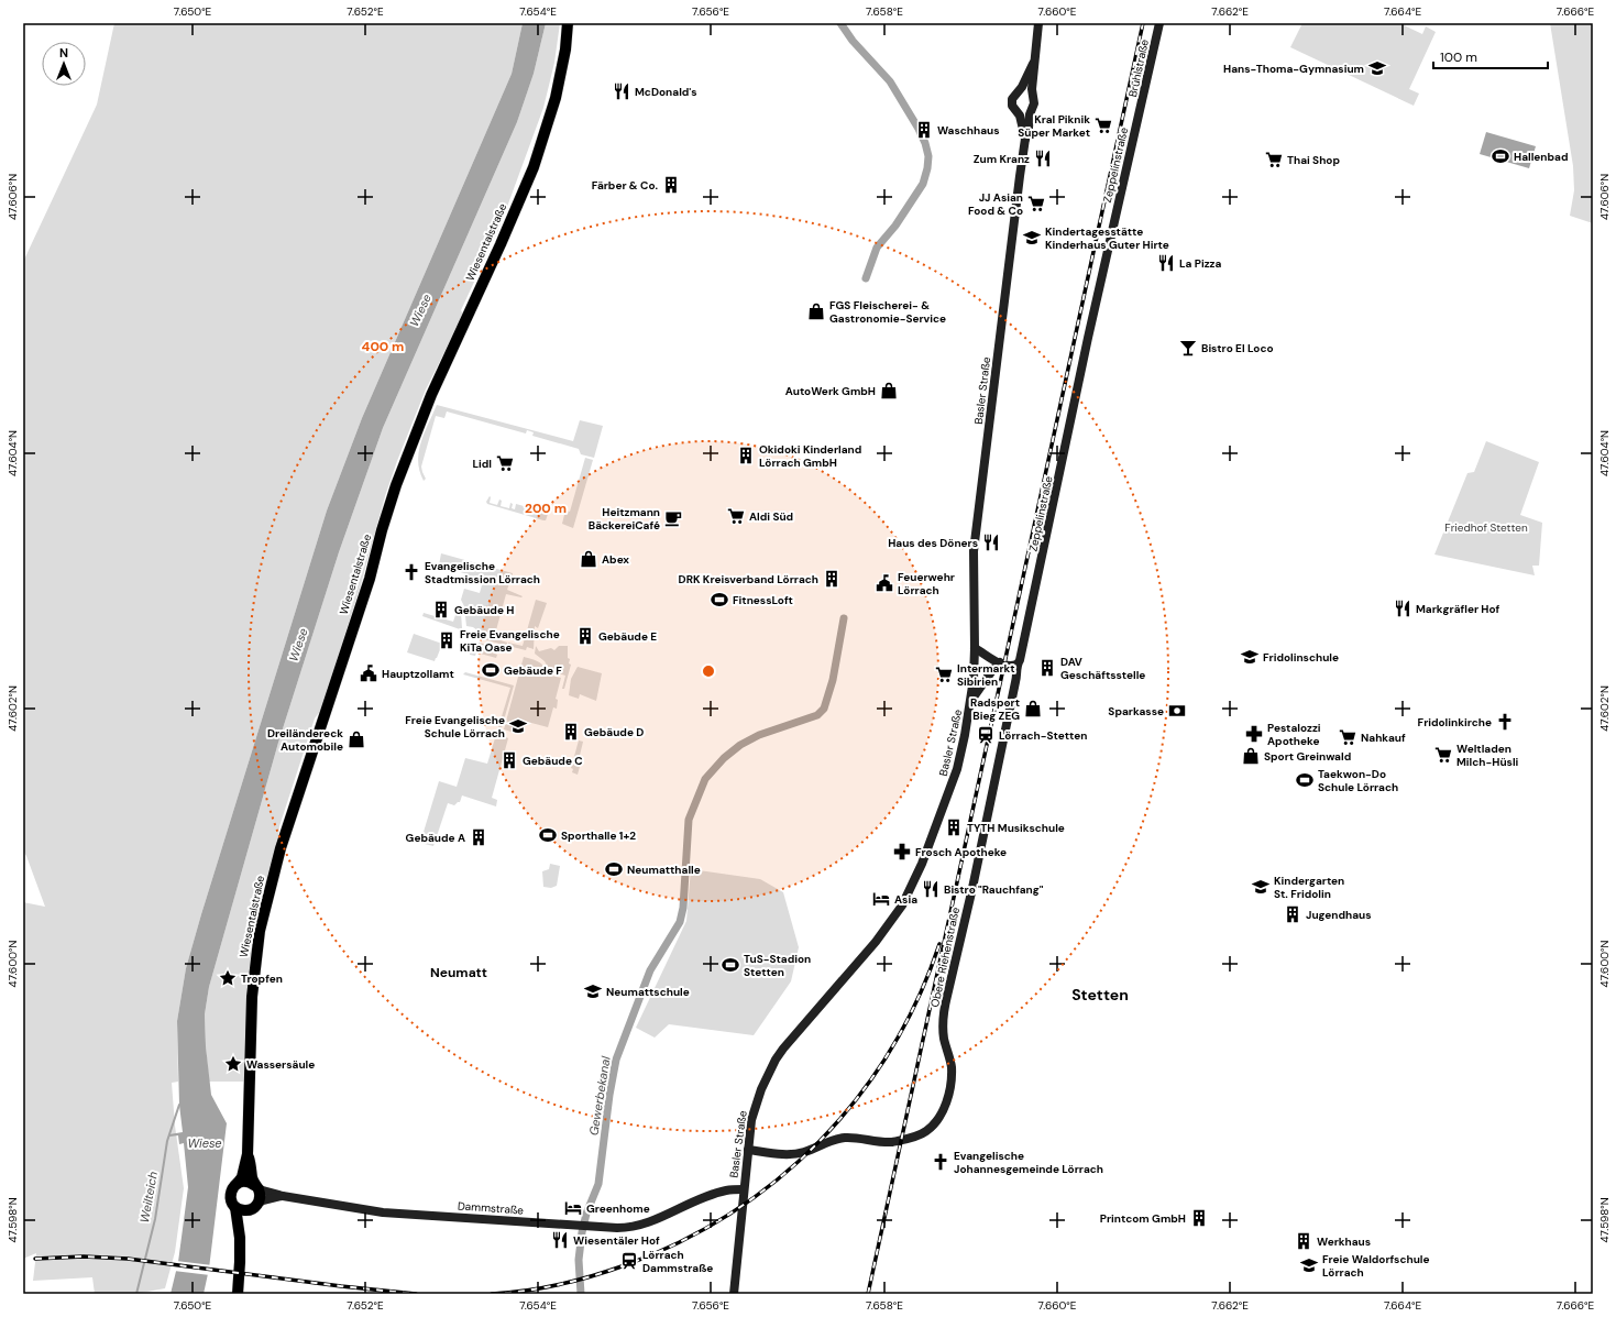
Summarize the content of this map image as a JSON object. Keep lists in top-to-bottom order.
{
  "streets": {
    "main road": [
      "Brühlstraße",
      "Zeppelinstraße",
      "Wiesentalstraße",
      "Basler Straße",
      "Obere Riehenstraße",
      "Dammstraße"
    ]
  },
  "crossings": [
    ["Brühlstraße", "Zeppelinstraße"],
    ["Zeppelinstraße", "Obere Riehenstraße"],
    ["Wiesentalstraße", "Dammstraße"],
    ["Basler Straße", "Obere Riehenstraße"],
    ["Basler Straße", "Dammstraße"]
  ],
  "districts": ["Neumatt", "Stetten"],
  "water": ["Wiese", "Gewerbekanal", "Weilteich"],
  "parks": ["Friedhof Stetten"],
  "places": {
    "school or university": [
      "Hans-Thoma-Gymnasium",
      "Kindertagesstätte Kinderhaus Guter Hirte",
      "Fridolinschule",
      "Freie Evangelische Schule Lörrach",
      "Kindergarten St. Fridolin",
      "Neumattschule",
      "Freie Waldorfschule Lörrach"
    ],
    "restaurant": [
      "McDonald's",
      "Zum Kranz",
      "La Pizza",
      "Haus des Döners",
      "Markgräfler Hof",
      "Bistro \"Rauchfang\"",
      "Wiesentäler Hof"
    ],
    "supermarket": [
      "Kral Piknik Süper Market",
      "Thai Shop",
      "JJ Asian Food & Co",
      "Lidl",
      "Aldi Süd",
      "Intermarkt Sibirien",
      "Nahkauf",
      "Weltladen Milch-Hüsli"
    ],
    "building": [
      "Waschhaus",
      "Färber & Co.",
      "Okidoki Kinderland Lörrach GmbH",
      "DRK Kreisverband Lörrach",
      "Gebäude H",
      "Gebäude E",
      "Freie Evangelische KiTa Oase",
      "DAV Geschäftsstelle",
      "Gebäude D",
      "Gebäude C",
      "TYTH Musikschule",
      "Gebäude A",
      "Jugendhaus",
      "Printcom GmbH",
      "Werkhaus"
    ],
    "sports": [
      "Hallenbad",
      "FitnessLoft",
      "Gebäude F",
      "Taekwon-Do Schule Lörrach",
      "Sporthalle 1+2",
      "Neumatthalle",
      "TuS-Stadion Stetten"
    ],
    "shop": [
      "FGS Fleischerei- & Gastronomie-Service",
      "AutoWerk GmbH",
      "Abex",
      "Radsport Bieg ZEG",
      "Dreiländereck Automobile",
      "Sport Greinwald"
    ],
    "bar": ["Bistro El Loco"],
    "cafe": ["Heitzmann BäckereiCafé"],
    "church": ["Evangelische Stadtmission Lörrach", "Fridolinkirche", "Evangelische Johannesgemeinde Lörrach"],
    "public building": ["Feuerwehr Lörrach", "Hauptzollamt"],
    "bank": ["Sparkasse"],
    "pharmacy": ["Pestalozzi Apotheke", "Frosch Apotheke"],
    "station": ["Lörrach-Stetten", "Lörrach Dammstraße"],
    "hotel": ["Asia", "Greenhome"],
    "place": ["Tropfen", "Wassersäule"]
  },
  "scale_bar": "100 m",
  "north": "top",
  "coordinates": [
    "7.650°E",
    "7.652°E",
    "7.654°E",
    "7.656°E",
    "7.658°E",
    "7.660°E",
    "7.662°E",
    "7.664°E",
    "7.666°E",
    "47.606°N",
    "47.604°N",
    "47.602°N",
    "47.600°N",
    "47.598°N"
  ],
  "rings": ["400 m", "200 m"]
}
